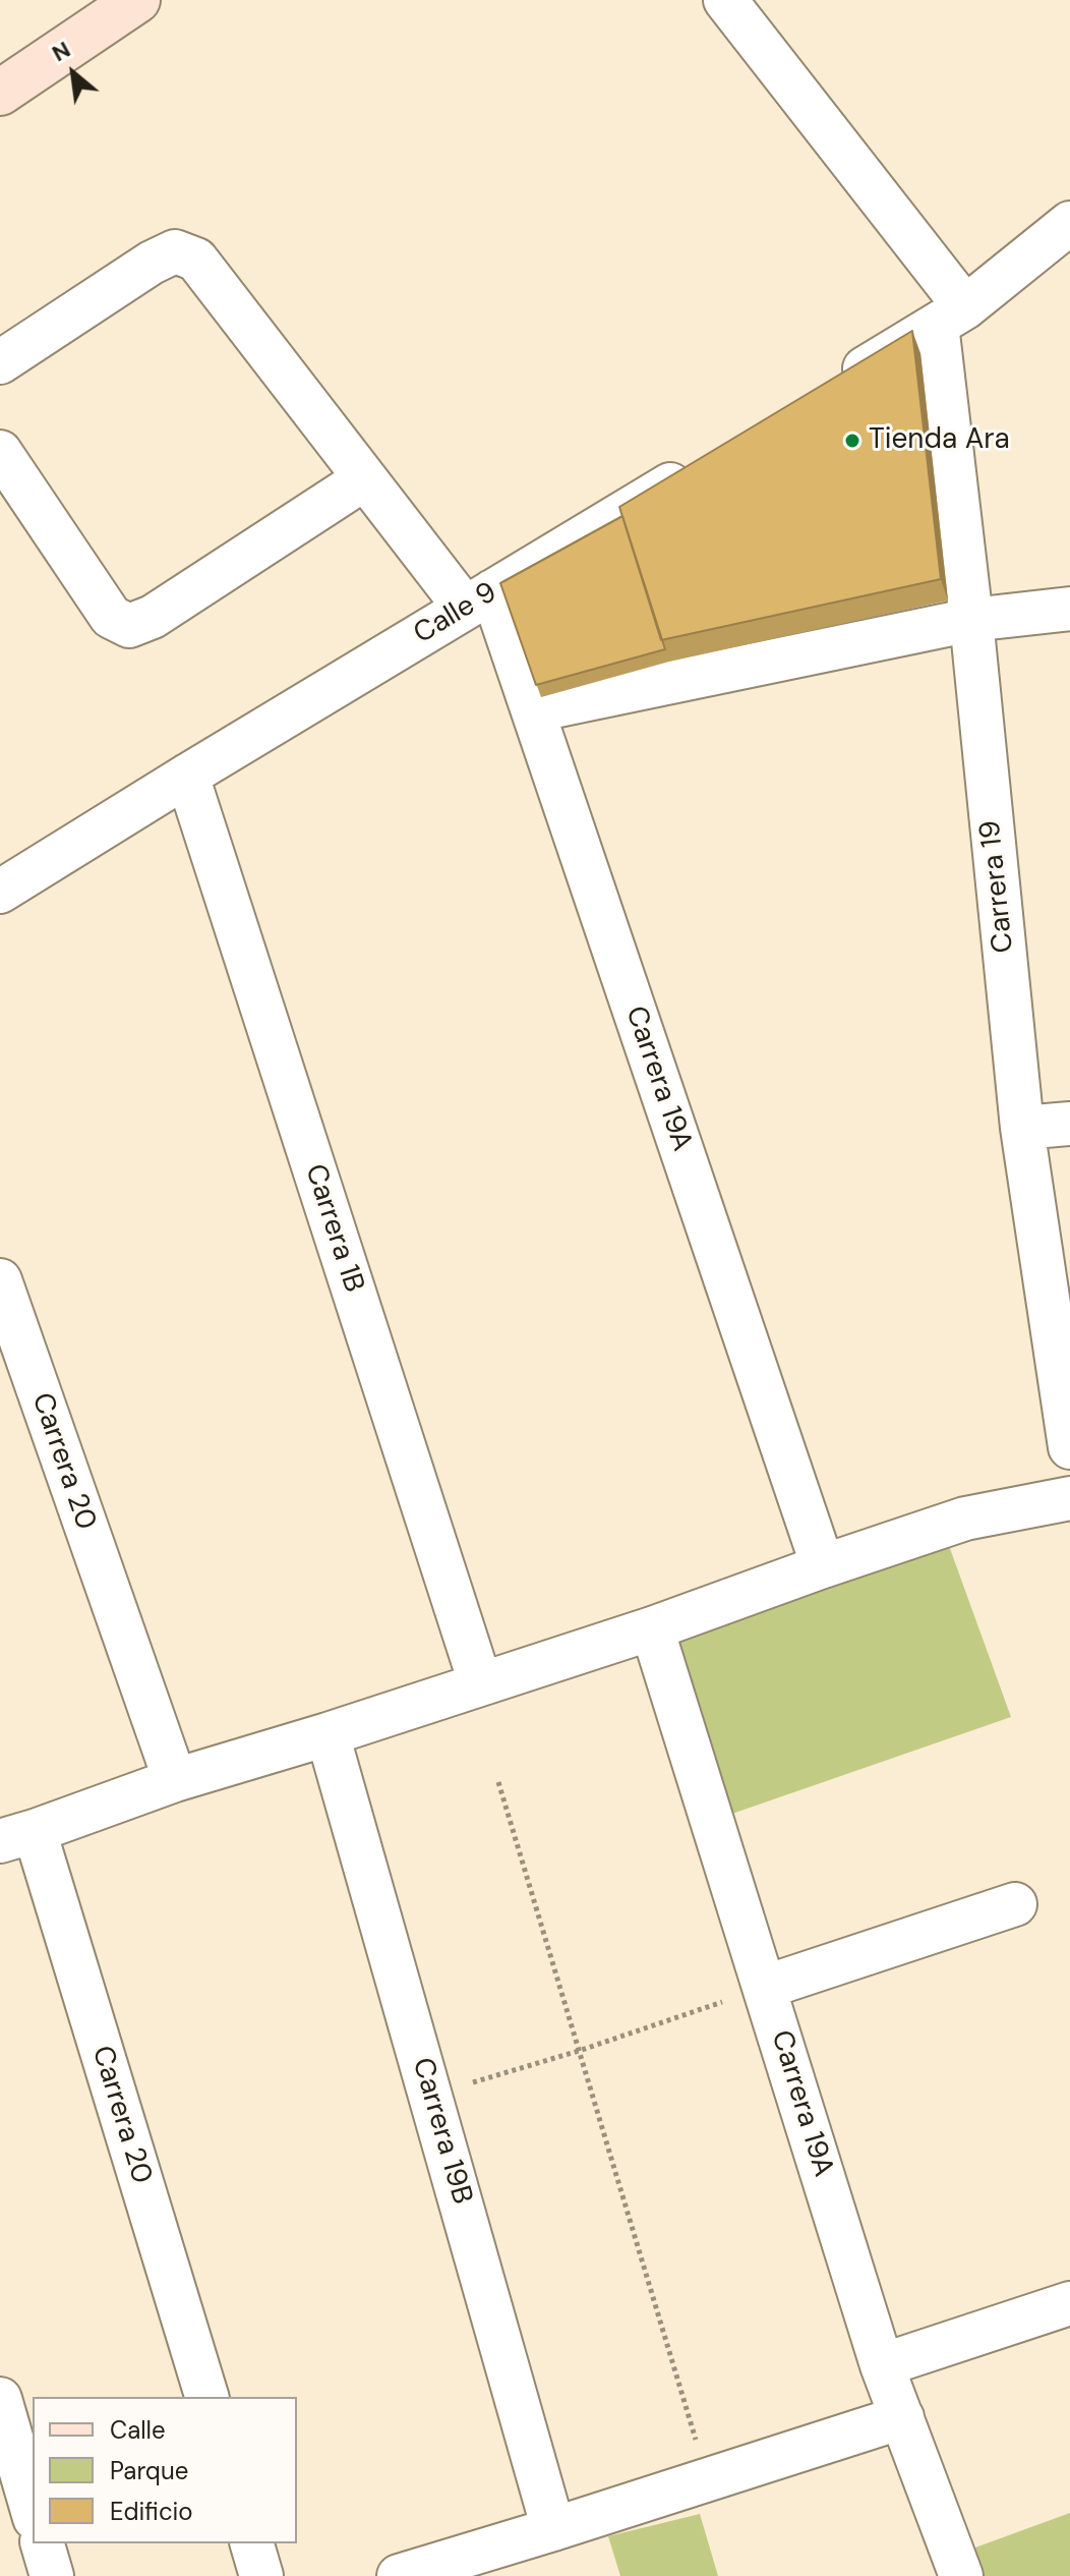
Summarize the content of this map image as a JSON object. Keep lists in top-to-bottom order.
{
  "streets": {
    "street": [
      "Calle 9",
      "Carrera 19",
      "Carrera 19A",
      "Carrera 1B",
      "Carrera 20",
      "Carrera 19B"
    ]
  },
  "crossings": [
    ["Calle 9", "Carrera 19A"],
    ["Calle 9", "Carrera 1B"]
  ],
  "places": ["Tienda Ara"],
  "legend": ["Calle", "Parque", "Edificio"],
  "north": "top left"
}
